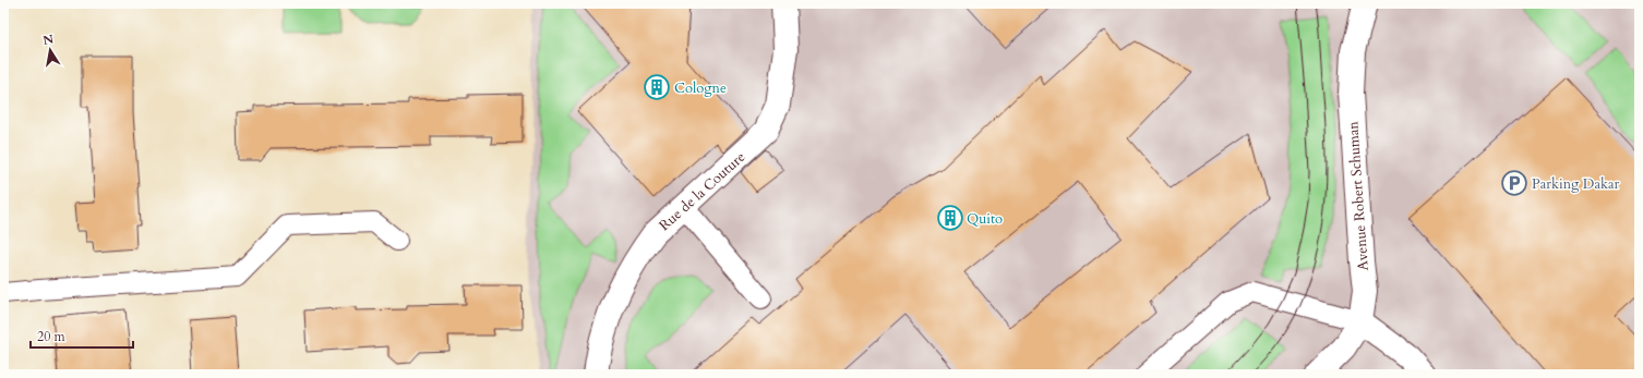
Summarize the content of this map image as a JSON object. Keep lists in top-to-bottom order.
{
  "streets": {
    "street": ["Rue de la Couture", "Avenue Robert Schuman"]
  },
  "places": {
    "building": ["Cologne", "Quito"],
    "parking": ["Parking Dakar"]
  },
  "scale_bar": "20 m",
  "north": "top"
}
